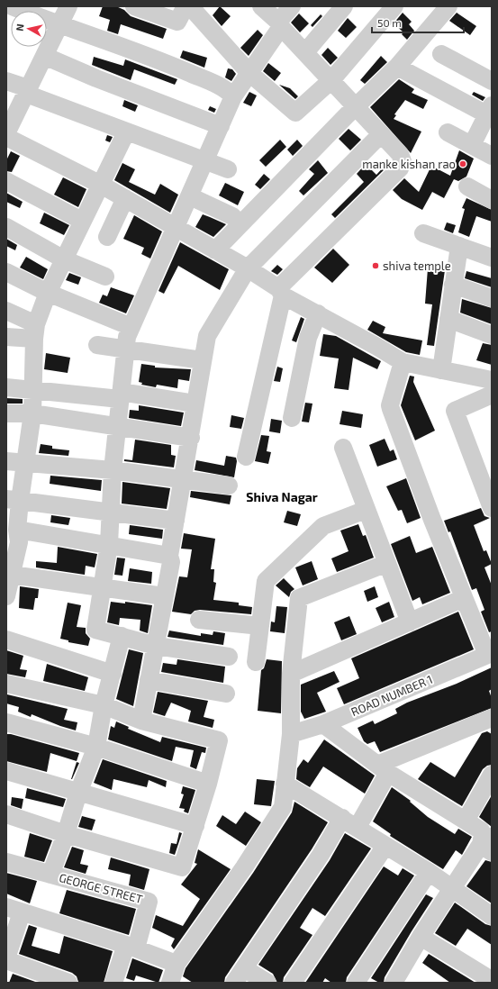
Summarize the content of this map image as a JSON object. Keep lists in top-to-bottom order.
{
  "streets": {
    "street": ["ROAD NUMBER 1", "GEORGE STREET"]
  },
  "districts": ["Shiva Nagar"],
  "places": ["manke kishan rao", "shiva temple"],
  "scale_bar": "50 m",
  "north": "left"
}
